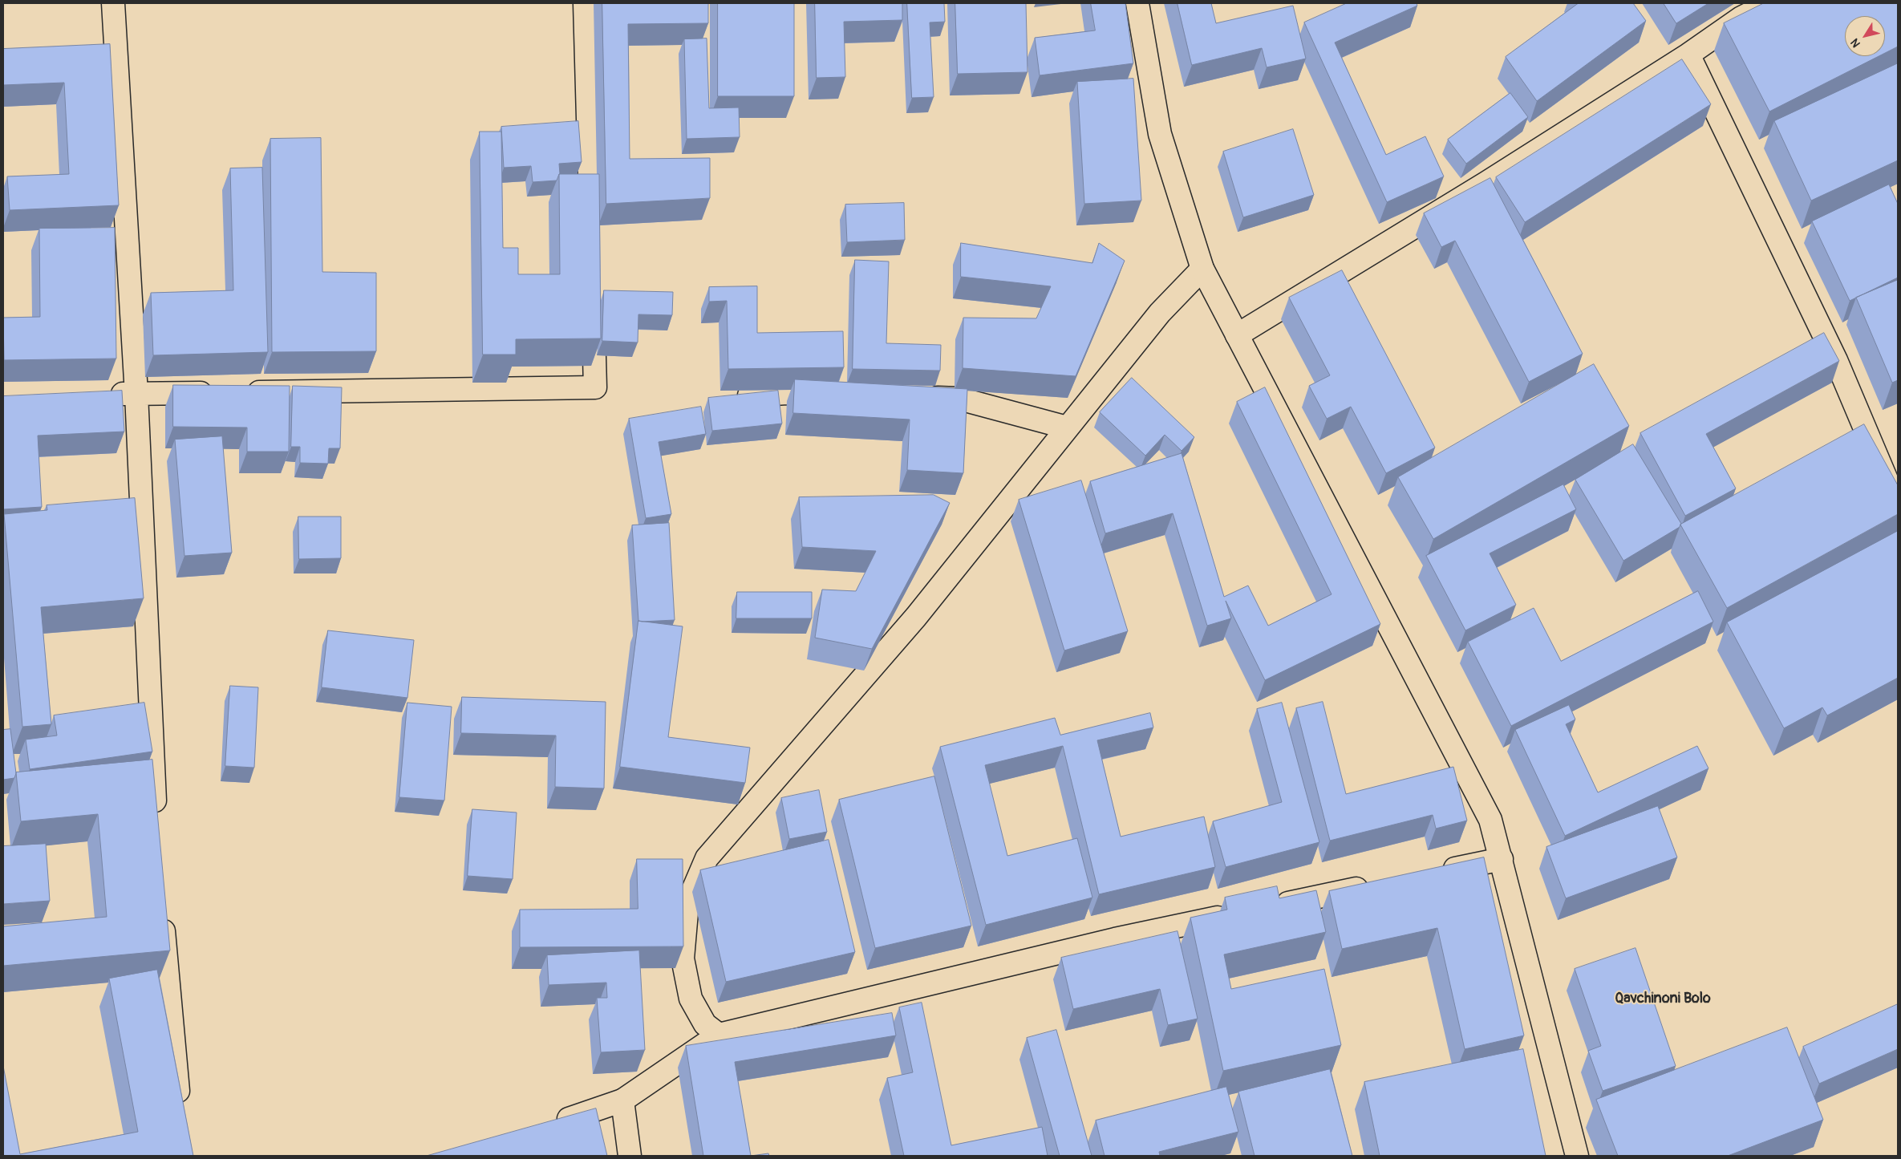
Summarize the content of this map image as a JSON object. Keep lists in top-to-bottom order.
{
  "districts": ["Qavchinoni Bolo"],
  "north": "bottom left"
}
